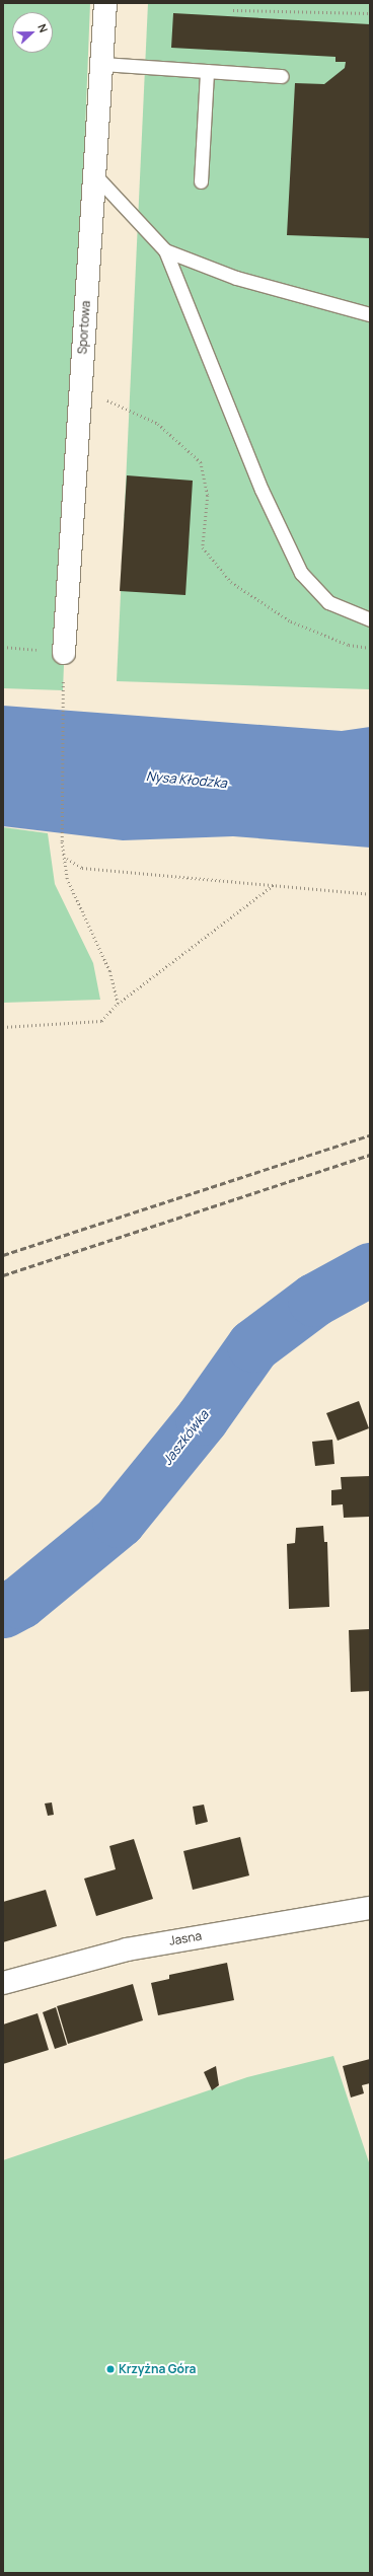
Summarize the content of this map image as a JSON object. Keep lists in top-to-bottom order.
{
  "streets": {
    "street": ["Sportowa", "Jasna"]
  },
  "water": ["Nysa Kłodzka", "Jaszkówka"],
  "places": ["Krzyżna Góra"],
  "north": "right"
}
